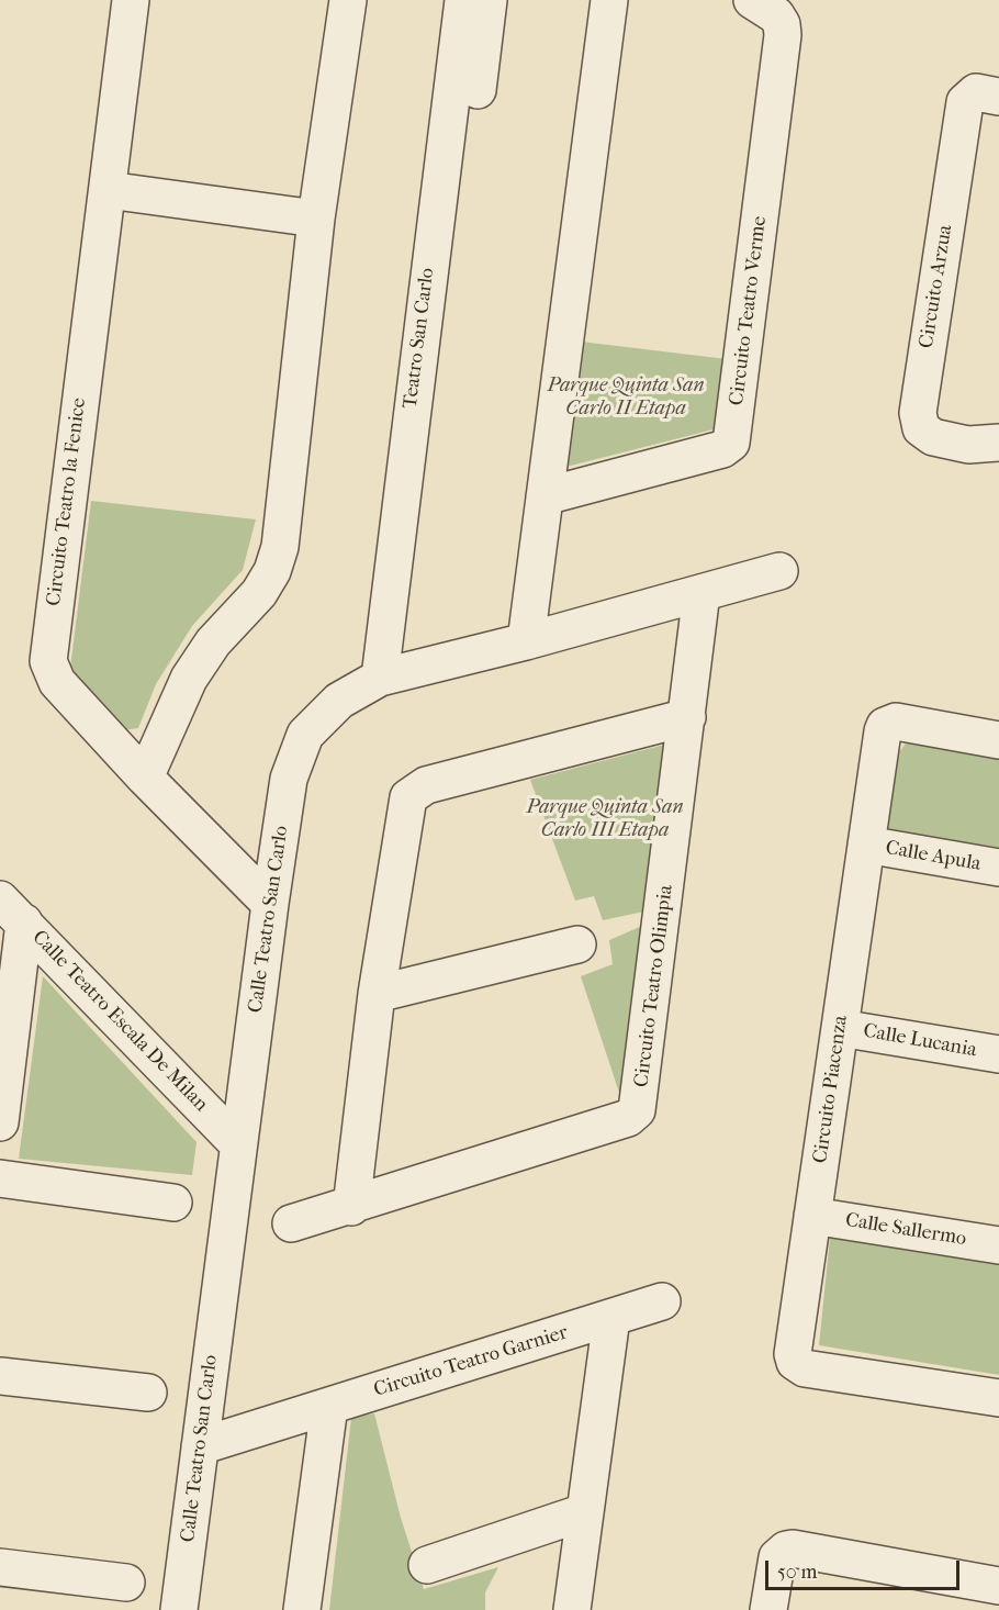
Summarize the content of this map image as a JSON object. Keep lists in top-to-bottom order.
{
  "streets": {
    "street": [
      "Circuito Arzua",
      "Circuito Teatro Verme",
      "Teatro San Carlo",
      "Circuito Teatro la Fenice",
      "Calle Apula",
      "Calle Teatro San Carlo",
      "Circuito Teatro Olimpia",
      "Calle Teatro Escala De Milan",
      "Calle Lucania",
      "Circuito Piacenza",
      "Calle Sallermo",
      "Circuito Teatro Garnier"
    ]
  },
  "crossings": [
    ["Teatro San Carlo", "Calle Teatro San Carlo"],
    ["Circuito Teatro la Fenice", "Calle Teatro San Carlo"],
    ["Calle Apula", "Circuito Piacenza"],
    ["Calle Teatro San Carlo", "Circuito Teatro Olimpia"],
    ["Calle Teatro San Carlo", "Calle Teatro Escala De Milan"],
    ["Calle Teatro San Carlo", "Circuito Teatro Garnier"],
    ["Calle Lucania", "Circuito Piacenza"],
    ["Circuito Piacenza", "Calle Sallermo"]
  ],
  "parks": ["Parque Quinta San Carlo II Etapa", "Parque Quinta San Carlo III Etapa"],
  "scale_bar": "50 m"
}
